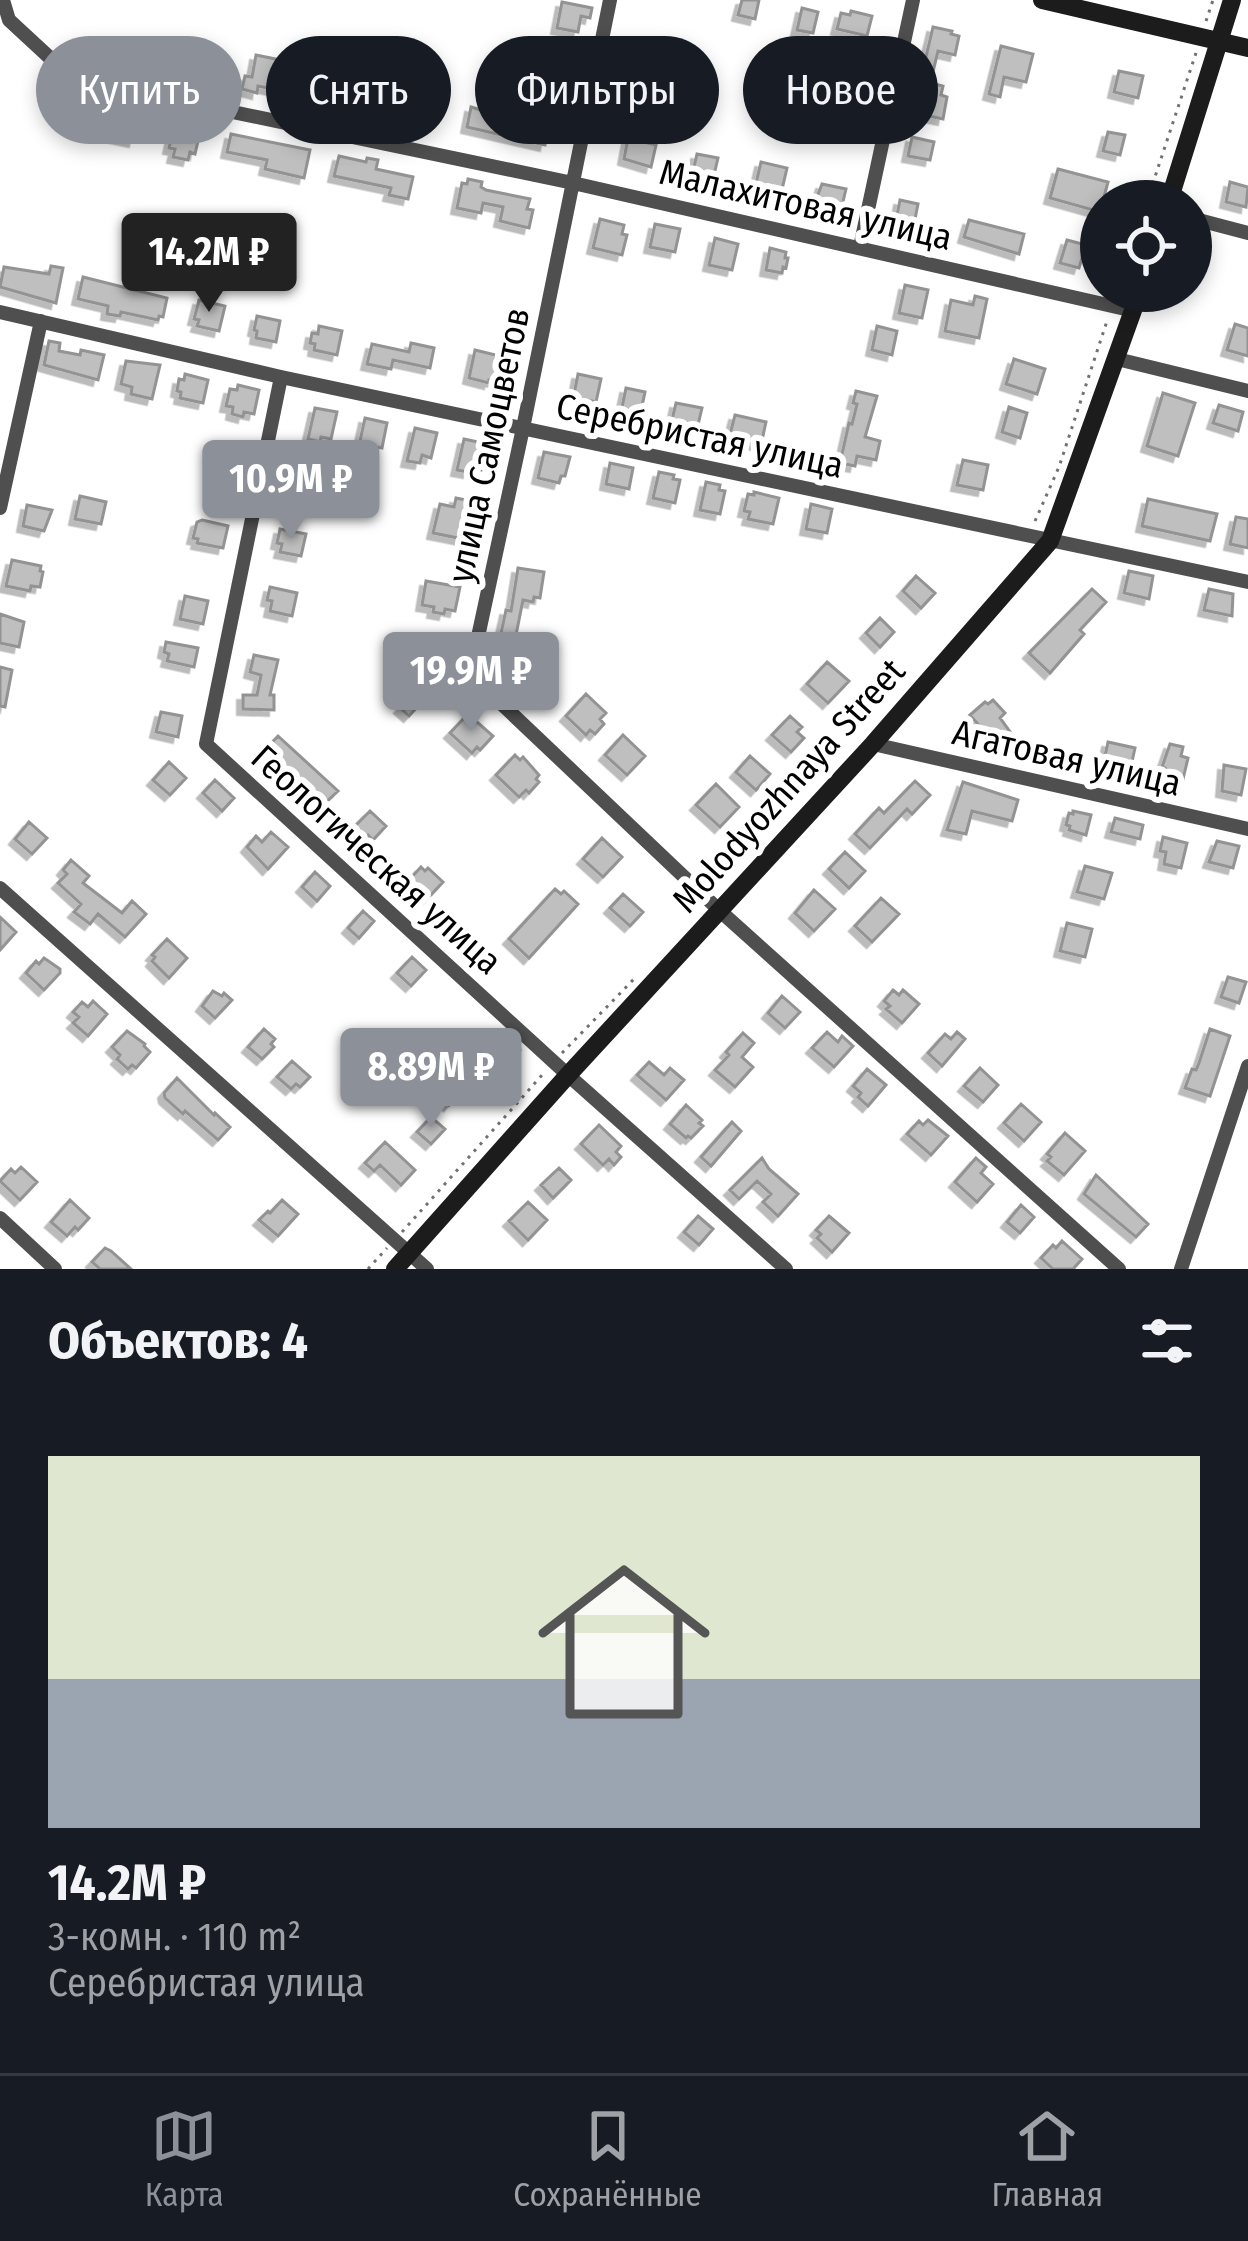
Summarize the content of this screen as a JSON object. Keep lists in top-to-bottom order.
{
  "streets": {
    "street": [
      "Малахитовая улица",
      "Серебристая улица",
      "улица Самоцветов",
      "Агатовая улица",
      "Molodyozhnaya Street",
      "Геологическая улица"
    ]
  },
  "crossings": [
    ["Малахитовая улица", "улица Самоцветов"],
    ["Серебристая улица", "улица Самоцветов"],
    ["Серебристая улица", "Molodyozhnaya Street"],
    ["Серебристая улица", "Геологическая улица"],
    ["улица Самоцветов", "Molodyozhnaya Street"],
    ["Агатовая улица", "Molodyozhnaya Street"],
    ["Molodyozhnaya Street", "Геологическая улица"]
  ],
  "page": {
    "chip": [
      "Купить",
      "Снять",
      "Фильтры",
      "Новое"
    ],
    "price": [
      "14.2M ₽",
      "10.9M ₽",
      "19.9M ₽",
      "8.89M ₽"
    ],
    "heading": "Объектов: 4",
    "list": [
      {
        "name": "14.2M ₽",
        "note": "3-комн. · 110 m² · Серебристая улица"
      }
    ],
    "tabs": ["Карта", "Сохранённые", "Главная"]
  }
}
